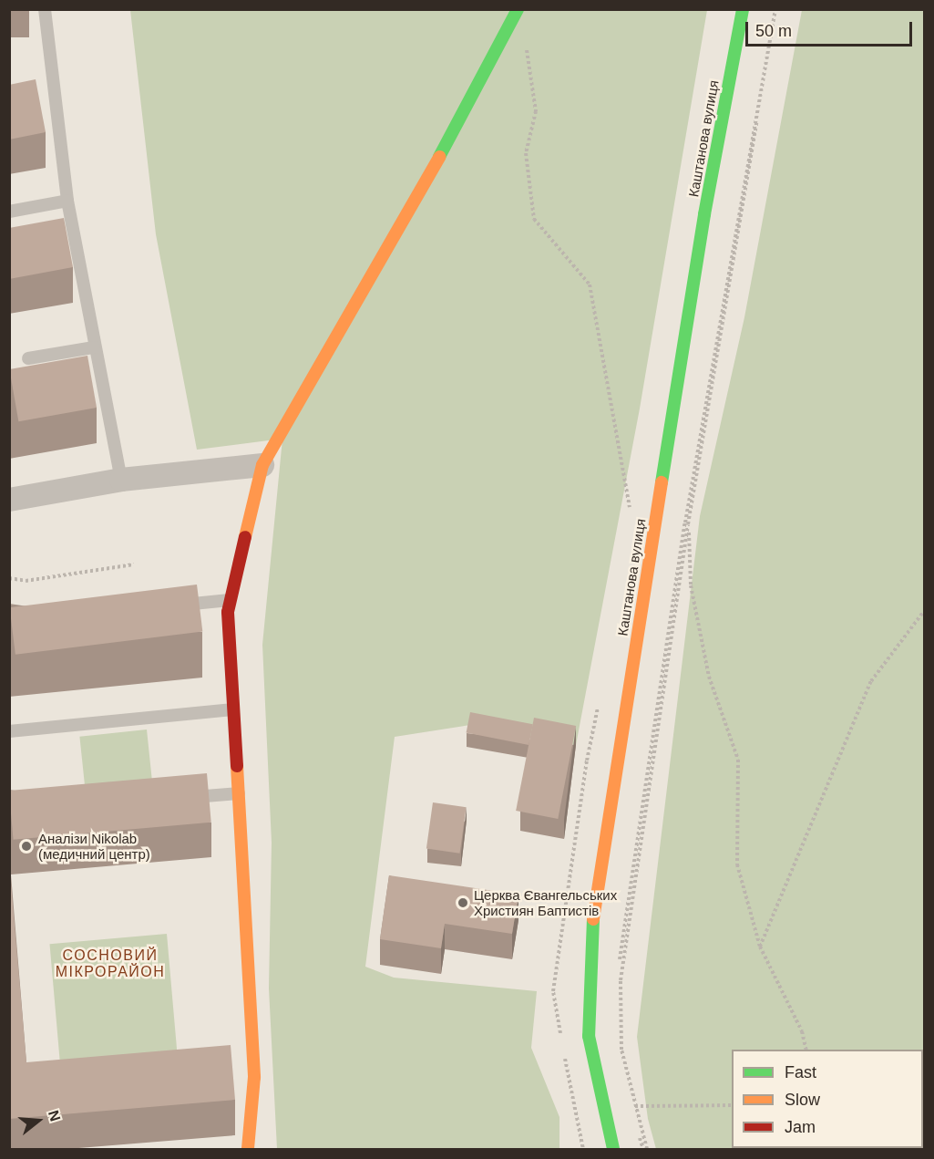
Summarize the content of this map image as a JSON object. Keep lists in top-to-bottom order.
{
  "streets": {
    "street": ["Каштанова вулиця"]
  },
  "districts": ["СОСНОВИЙ МІКРОРАЙОН"],
  "places": ["Аналiзи Nikolab (медичний центр)", "Церква Євангельських Християн Баптистів"],
  "legend": ["Fast", "Slow", "Jam"],
  "scale_bar": "50 m",
  "north": "right"
}
